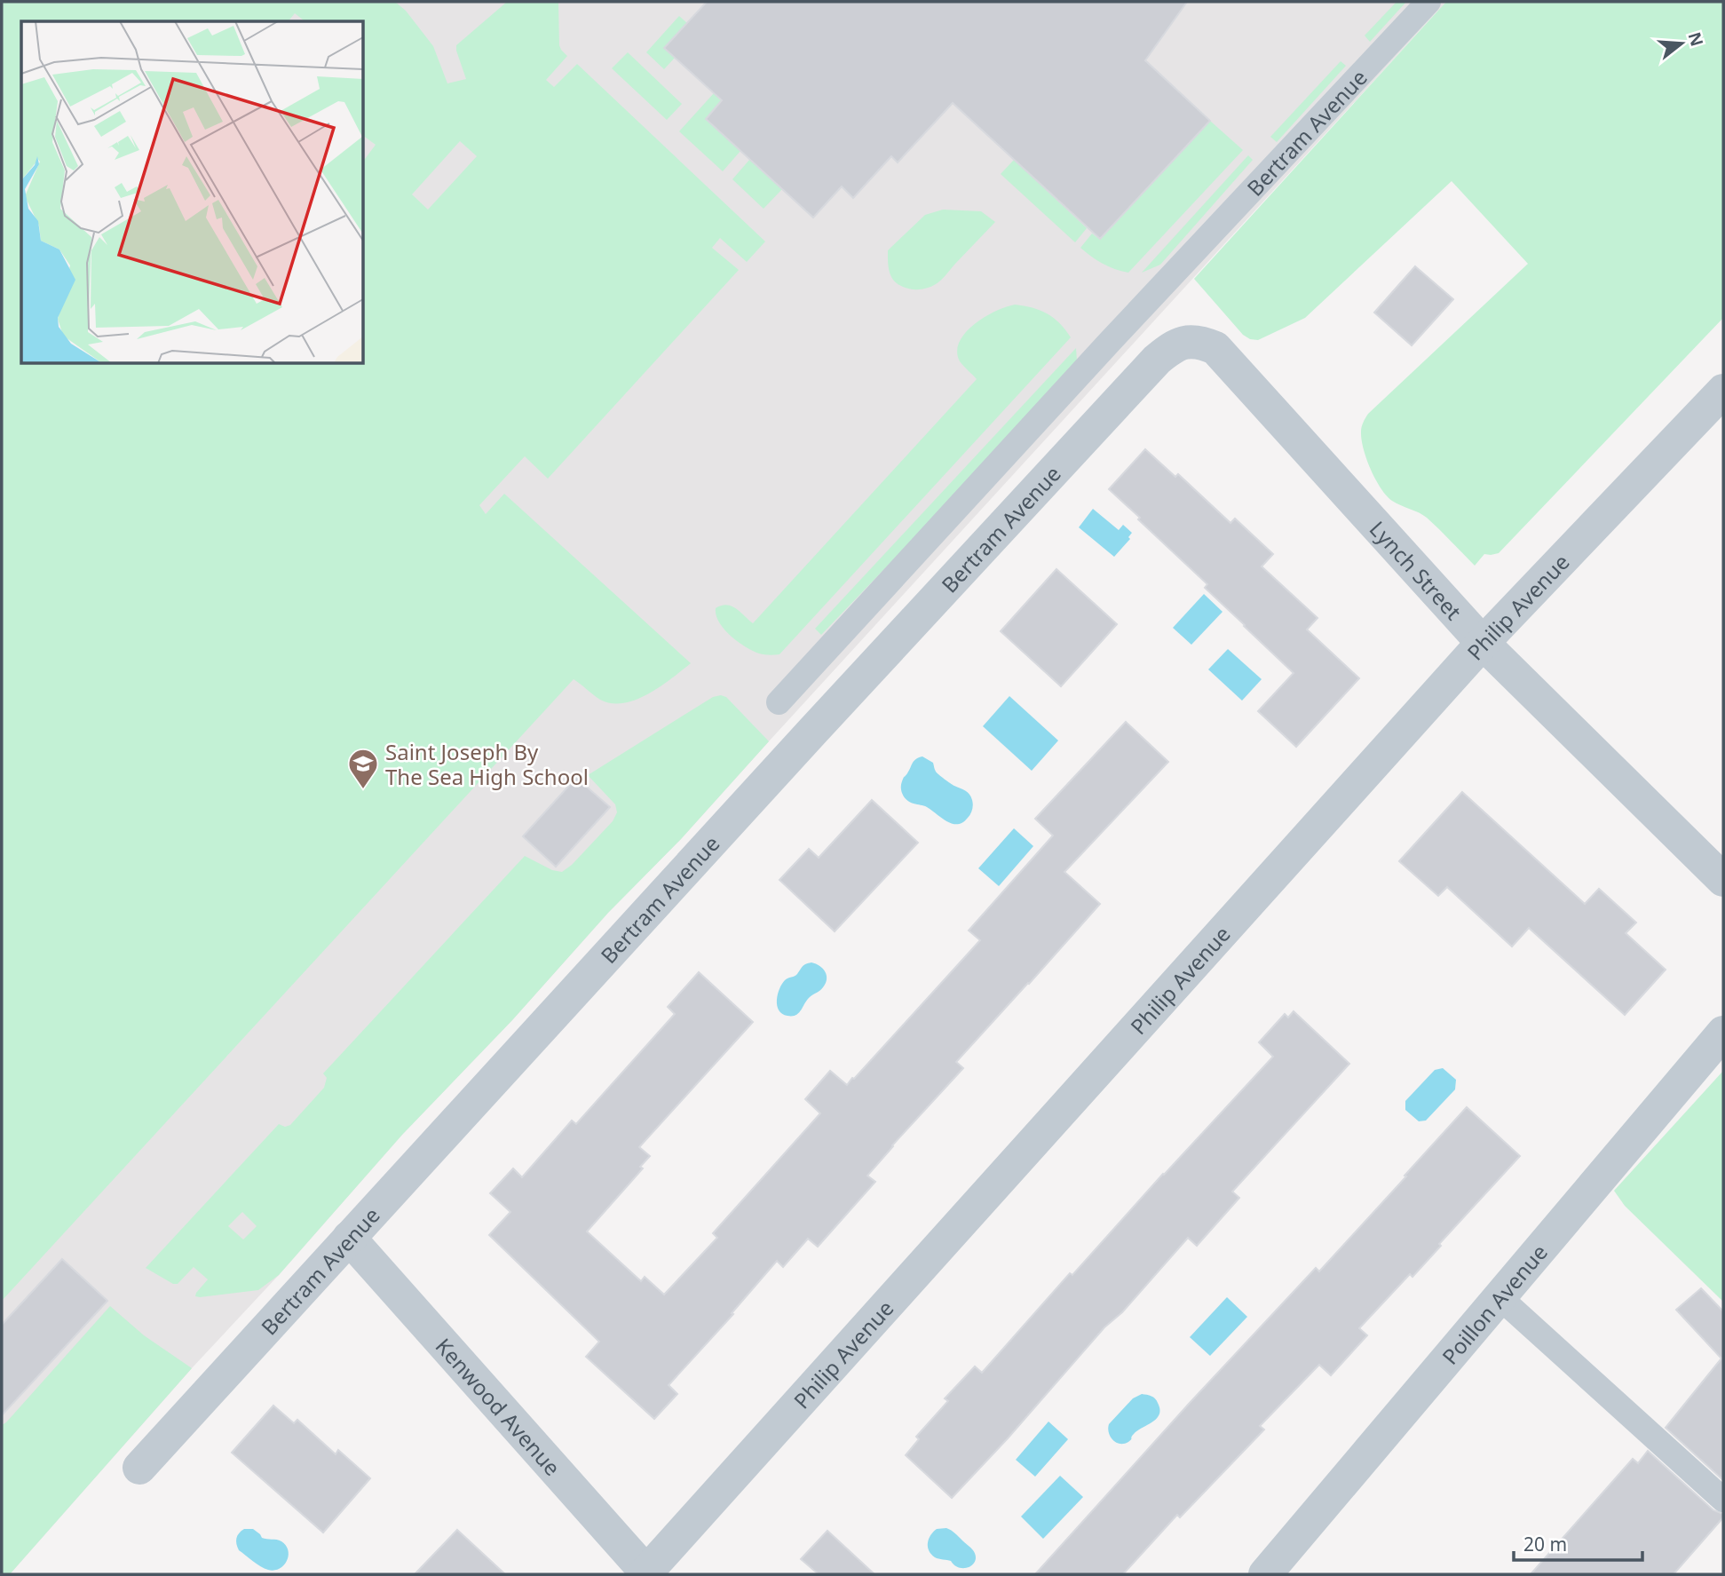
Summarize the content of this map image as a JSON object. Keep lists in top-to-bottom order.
{
  "streets": {
    "street": [
      "Bertram Avenue",
      "Lynch Street",
      "Philip Avenue",
      "Poillon Avenue",
      "Kenwood Avenue"
    ]
  },
  "crossings": [
    ["Bertram Avenue", "Lynch Street"],
    ["Bertram Avenue", "Kenwood Avenue"],
    ["Lynch Street", "Philip Avenue"],
    ["Philip Avenue", "Kenwood Avenue"]
  ],
  "places": {
    "school or university": ["Saint Joseph By The Sea High School"]
  },
  "scale_bar": "20 m",
  "north": "right"
}
